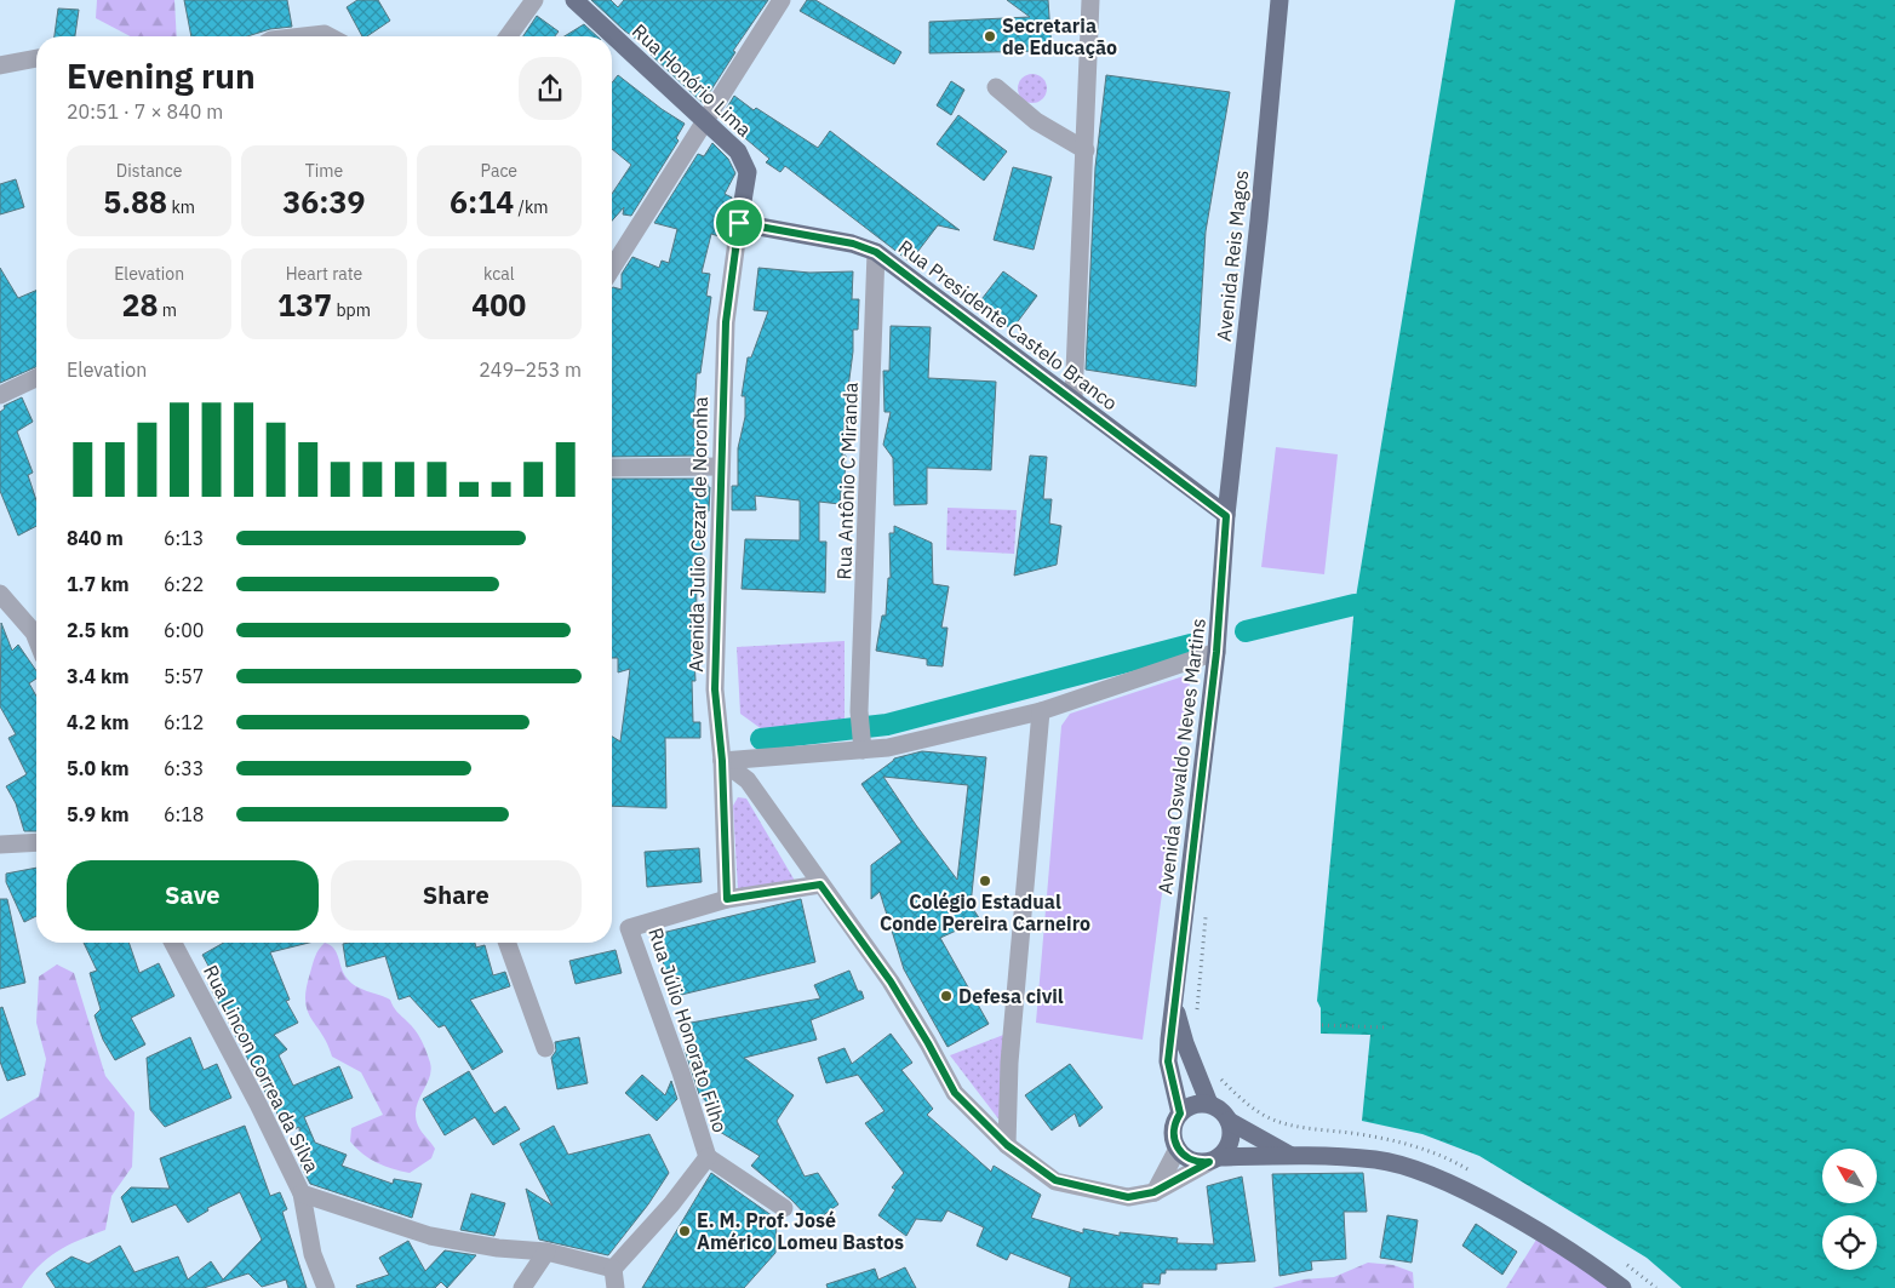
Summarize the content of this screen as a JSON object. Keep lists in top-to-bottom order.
{
  "streets": {
    "main road": [
      "Rua Honório Lima",
      "Avenida Reis Magos",
      "Rua Presidente Castelo Branco",
      "Avenida Julio Cezar de Noronha",
      "Avenida Oswaldo Neves Martins"
    ],
    "street": ["Rua Antônio C Miranda", "Rua Júlio Honorato Filho", "Rua Lincon Correa da Silva"]
  },
  "crossings": [
    ["Rua Honório Lima", "Avenida Julio Cezar de Noronha"],
    ["Avenida Reis Magos", "Rua Presidente Castelo Branco"],
    ["Avenida Reis Magos", "Avenida Oswaldo Neves Martins"],
    ["Rua Presidente Castelo Branco", "Rua Antônio C Miranda"],
    ["Rua Presidente Castelo Branco", "Avenida Julio Cezar de Noronha"],
    ["Rua Presidente Castelo Branco", "Avenida Oswaldo Neves Martins"],
    ["Avenida Julio Cezar de Noronha", "Rua Júlio Honorato Filho"]
  ],
  "places": [
    "Secretaria de Educação",
    "Colégio Estadual Conde Pereira Carneiro",
    "Defesa civil",
    "E. M. Prof. José Américo Lomeu Bastos"
  ],
  "north": "top left",
  "page": {
    "heading": ["Evening run", "20:51 · 7 × 840 m"],
    "stats": [
      ["Distance", "5.88 km"],
      ["Time", "36:39"],
      ["Pace", "6:14 /km"],
      ["Elevation", "28 m"],
      ["Heart rate", "137 bpm"],
      ["kcal", "400"]
    ],
    "chart": ["Elevation", "249–253 m"],
    "list": [
      {
        "name": "840 m",
        "note": "6:13"
      },
      {
        "name": "1.7 km",
        "note": "6:22"
      },
      {
        "name": "2.5 km",
        "note": "6:00"
      },
      {
        "name": "3.4 km",
        "note": "5:57"
      },
      {
        "name": "4.2 km",
        "note": "6:12"
      },
      {
        "name": "5.0 km",
        "note": "6:33"
      },
      {
        "name": "5.9 km",
        "note": "6:18"
      }
    ],
    "buttons": ["Save", "Share"]
  }
}
